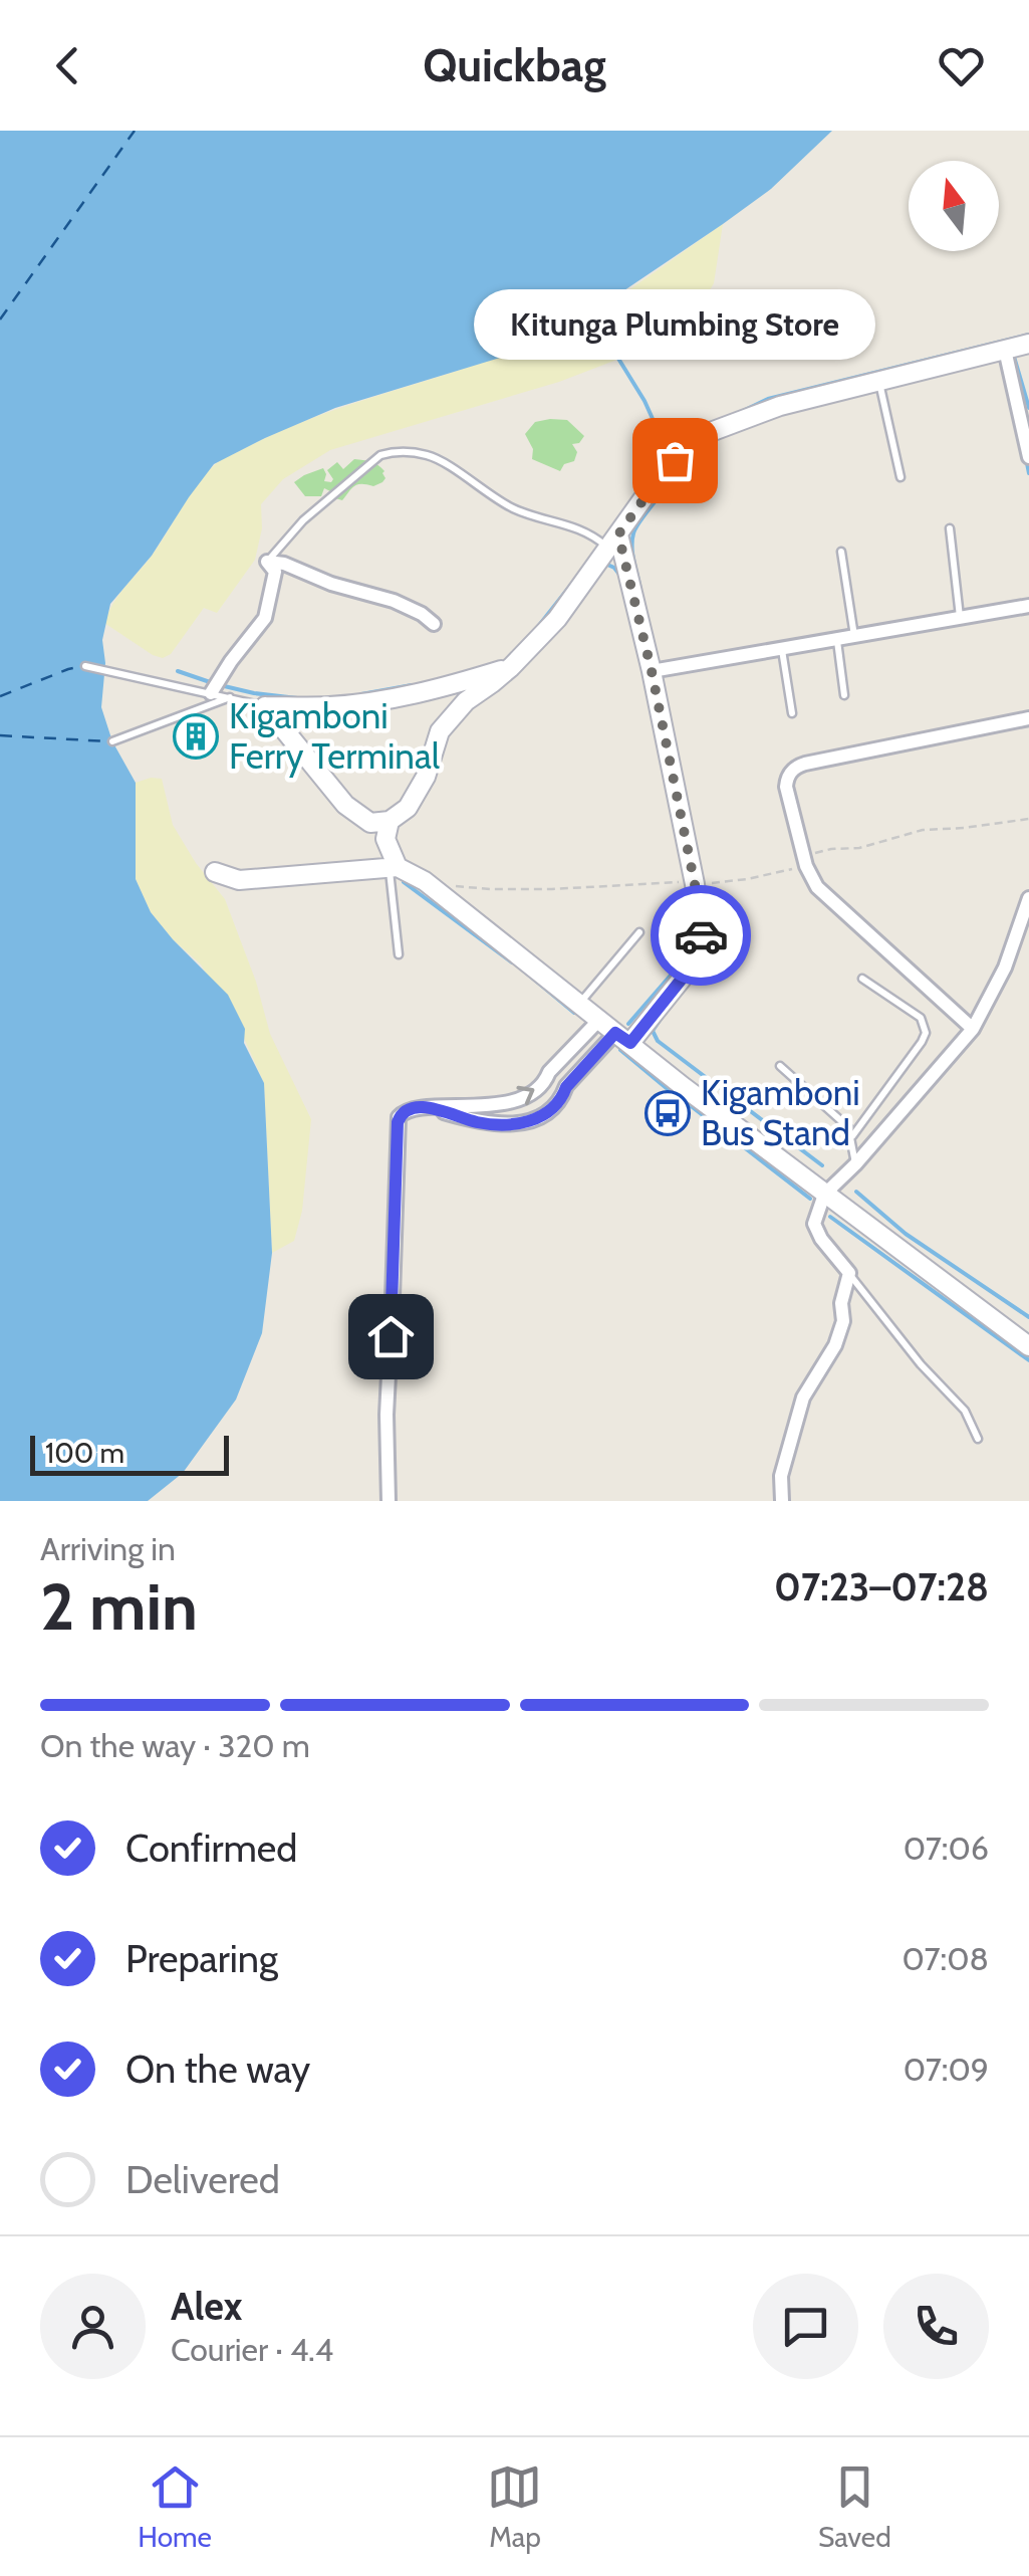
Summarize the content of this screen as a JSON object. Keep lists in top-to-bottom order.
{
  "places": {
    "other": ["Kitunga Plumbing Store"],
    "building": ["Kigamboni Ferry Terminal"],
    "bus stop": ["Kigamboni Bus Stand"]
  },
  "scale_bar": "100 m",
  "north": "top",
  "page": {
    "header": "Quickbag",
    "bubble": "Kitunga Plumbing Store",
    "scale": "100 m",
    "heading": ["2 min", "Arriving in", "07:23–07:28"],
    "panel": ["Alex", "Courier · 4.4"],
    "bar": "On the way · 320 m",
    "list": [
      ["Confirmed", "07:06"],
      ["Preparing", "07:08"],
      ["On the way", "07:09"],
      "Delivered"
    ],
    "tabs": ["Home", "Map", "Saved"]
  }
}
